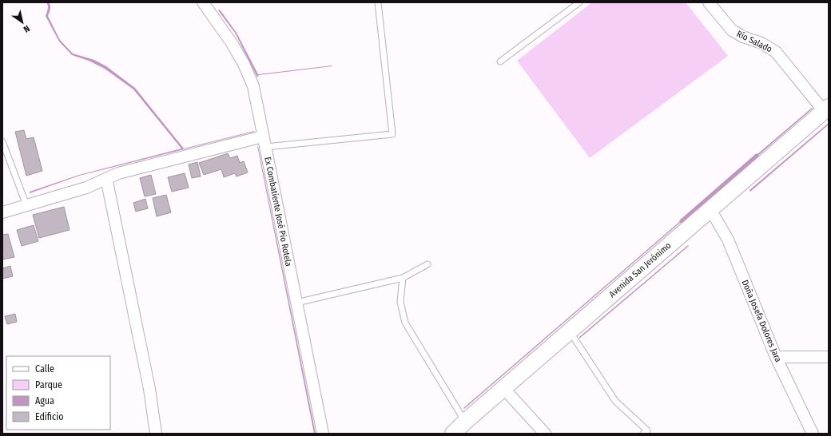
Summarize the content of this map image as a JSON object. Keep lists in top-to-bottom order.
{
  "streets": {
    "street": [
      "Río Salado",
      "Ex Combatiente José Pio Rotela",
      "Avenida San Jerónimo",
      "Doña Josefa Dolores Jara"
    ]
  },
  "crossings": [
    ["Río Salado", "Avenida San Jerónimo"],
    ["Avenida San Jerónimo", "Doña Josefa Dolores Jara"]
  ],
  "legend": [
    "Calle",
    "Parque",
    "Agua",
    "Edificio"
  ],
  "north": "bottom right"
}
